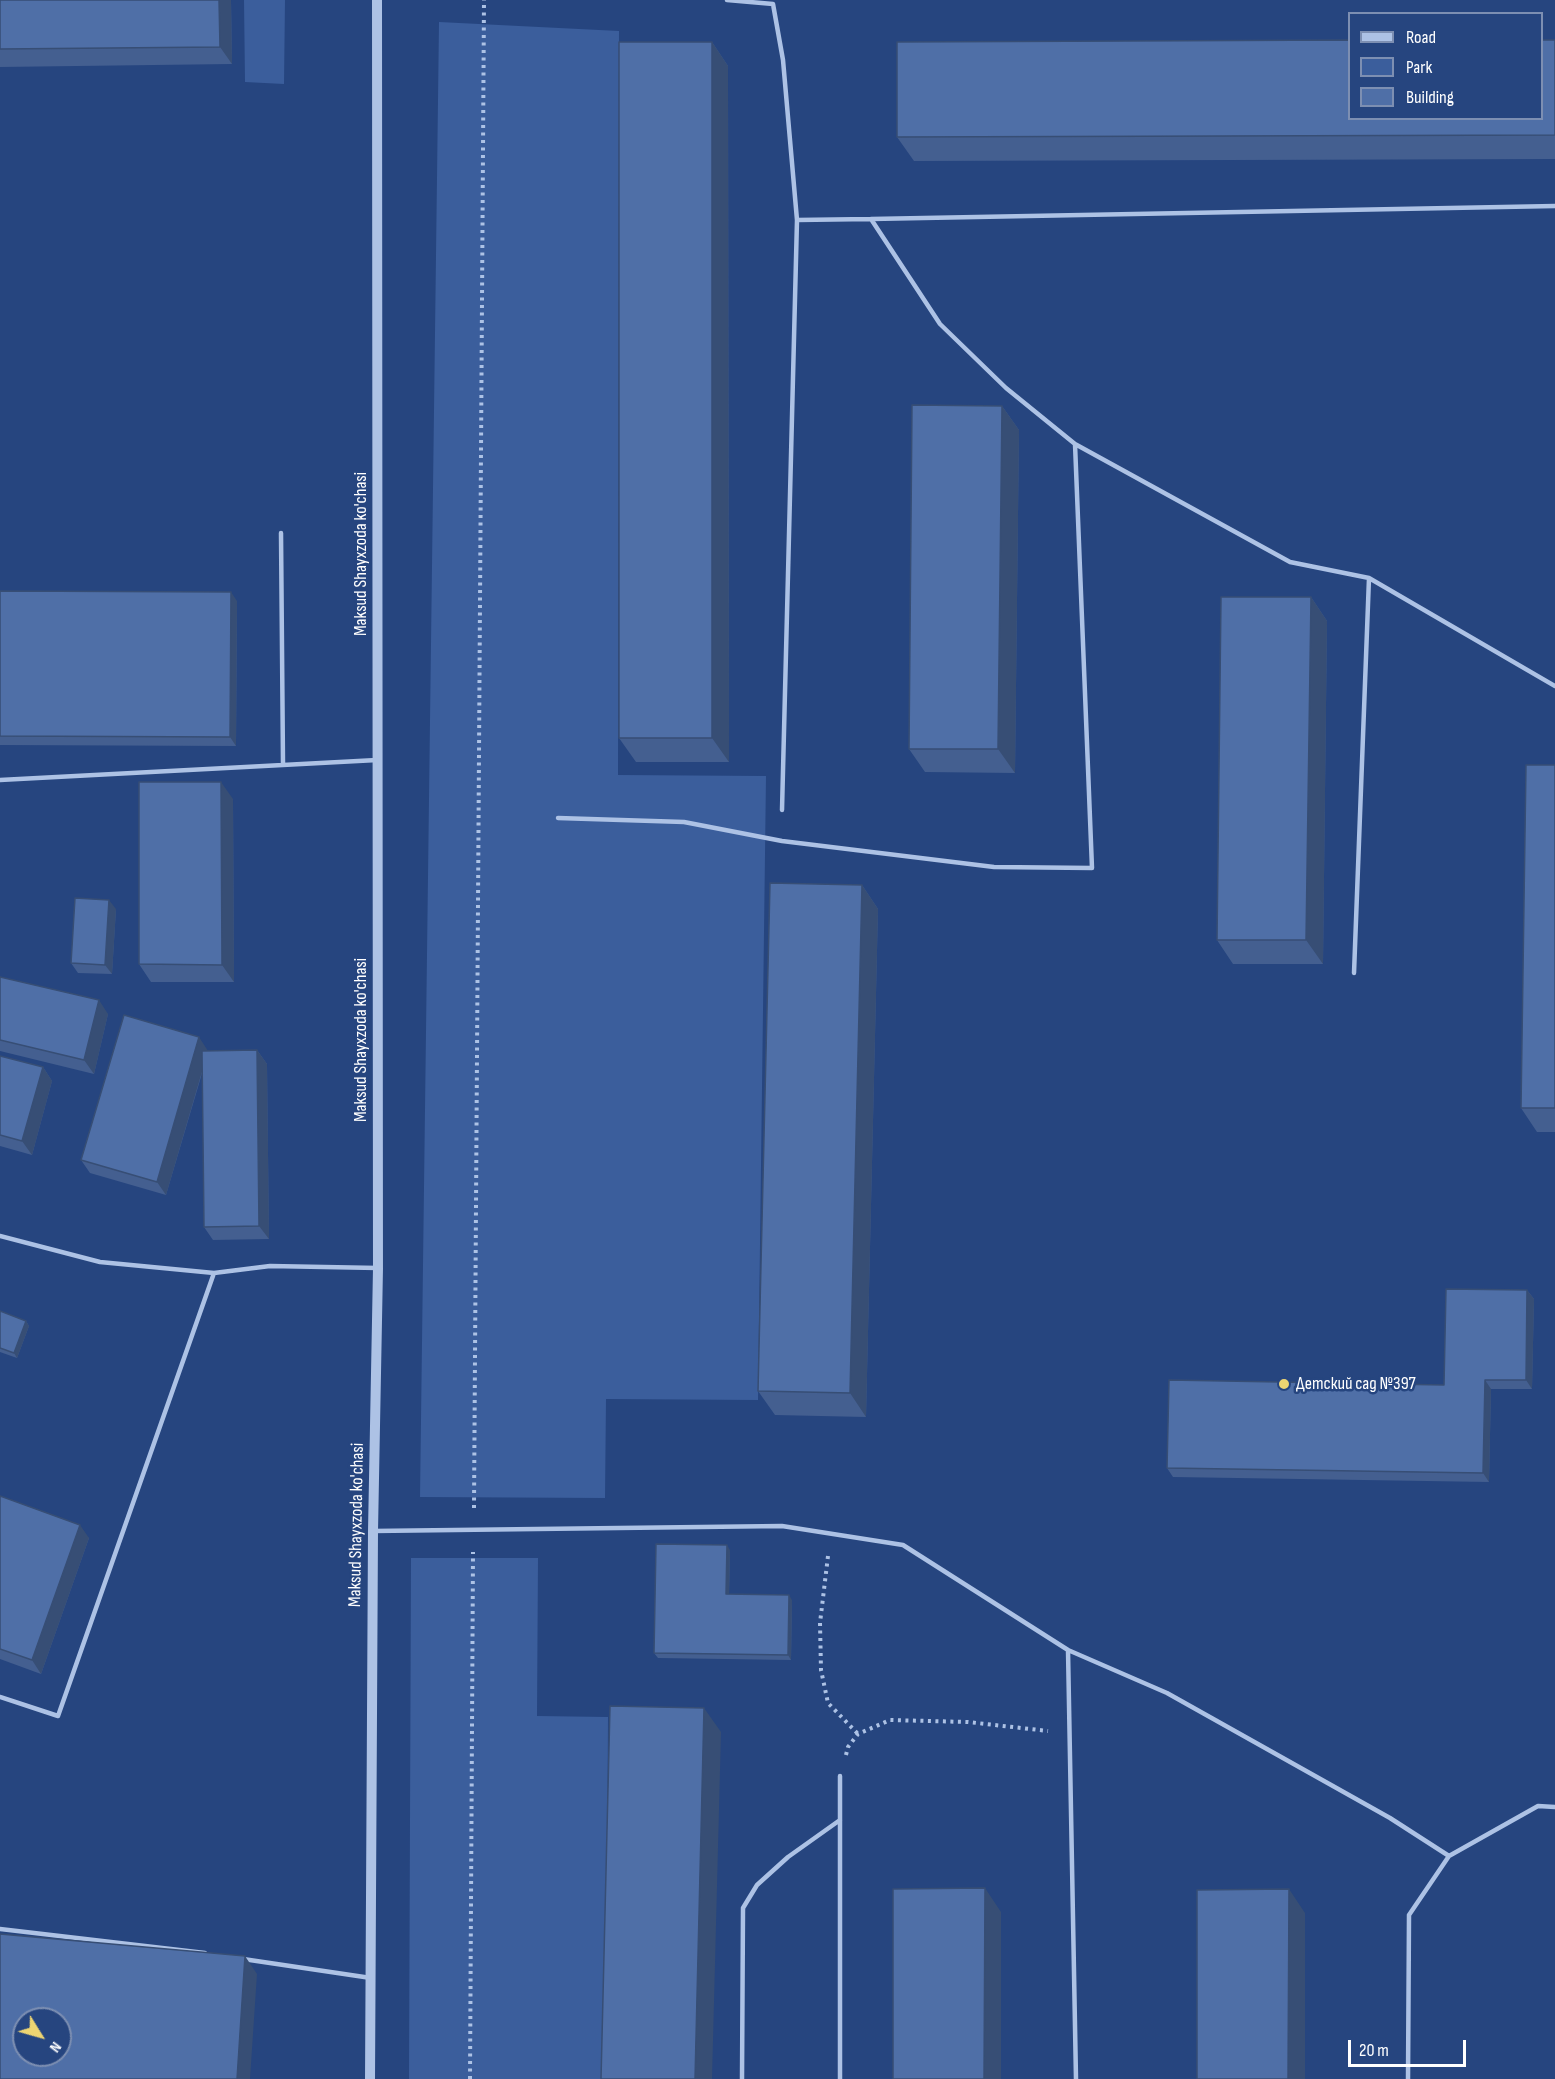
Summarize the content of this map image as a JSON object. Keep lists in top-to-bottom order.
{
  "streets": {
    "street": ["Maksud Shayxzoda ko'chasi"]
  },
  "places": ["Детский сад №397"],
  "legend": ["Road", "Park", "Building"],
  "scale_bar": "20 m",
  "north": "bottom right"
}
